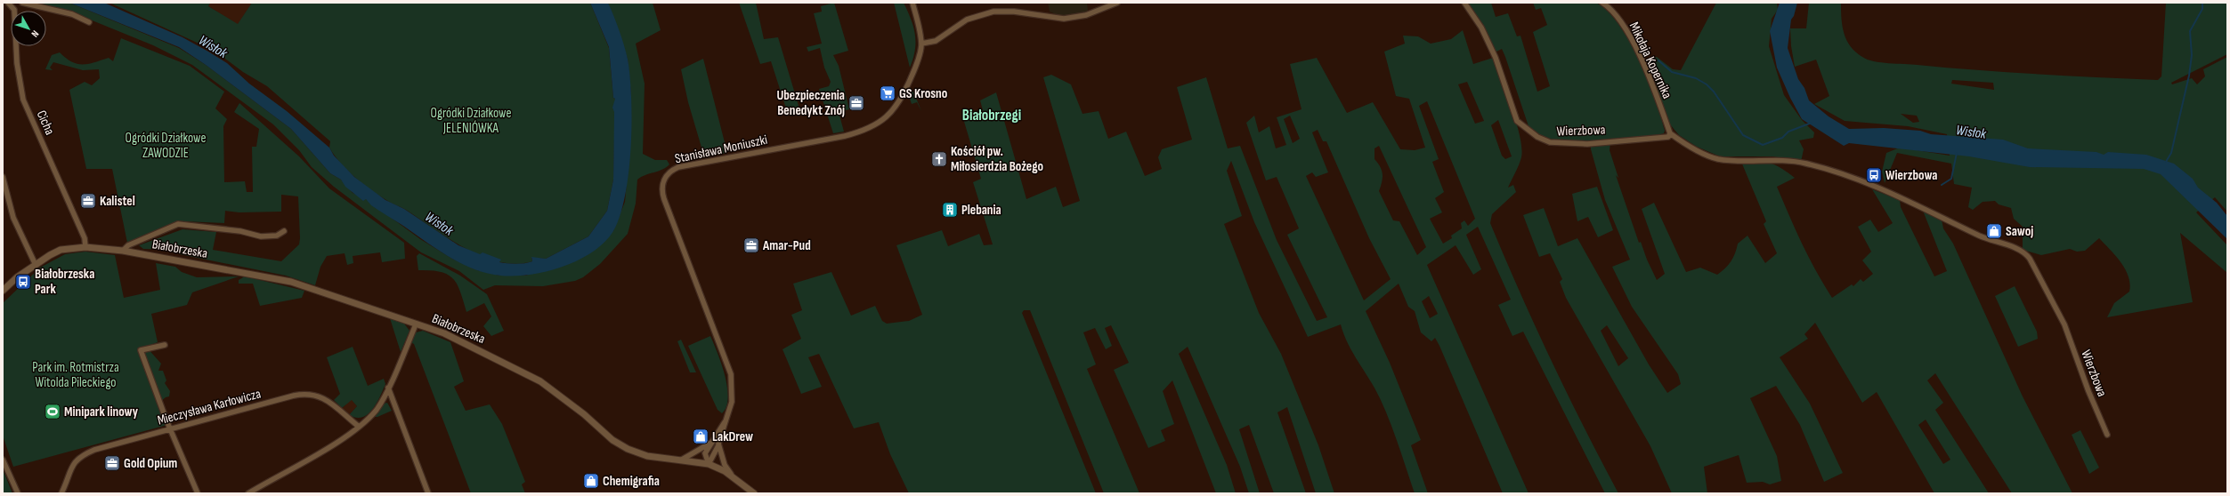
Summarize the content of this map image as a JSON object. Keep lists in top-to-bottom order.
{
  "streets": {
    "street": [
      "Mikołaja Kopernika",
      "Cicha",
      "Wierzbowa",
      "Stanisława Moniuszki",
      "Białobrzeska",
      "Mieczysława Karłowicza"
    ]
  },
  "crossings": [
    ["Mikołaja Kopernika", "Wierzbowa"],
    ["Cicha", "Białobrzeska"],
    ["Stanisława Moniuszki", "Białobrzeska"]
  ],
  "districts": ["Białobrzegi"],
  "water": ["Wisłok"],
  "parks": ["Ogródki Działkowe JELENIÓWKA", "Ogródki Działkowe ZAWODZIE", "Park im. Rotmistrza Witolda Pileckiego"],
  "places": {
    "supermarket": ["GS Krosno"],
    "office": [
      "Ubezpieczenia Benedykt Znój",
      "Kalistel",
      "Amar-Pud",
      "Gold Opium"
    ],
    "church": ["Kościół pw. Miłosierdzia Bożego"],
    "bus stop": ["Wierzbowa", "Białobrzeska Park"],
    "building": ["Plebania"],
    "shop": ["Sawoj", "LakDrew", "Chemigrafia"],
    "sports": ["Minipark linowy"]
  },
  "north": "bottom right"
}
